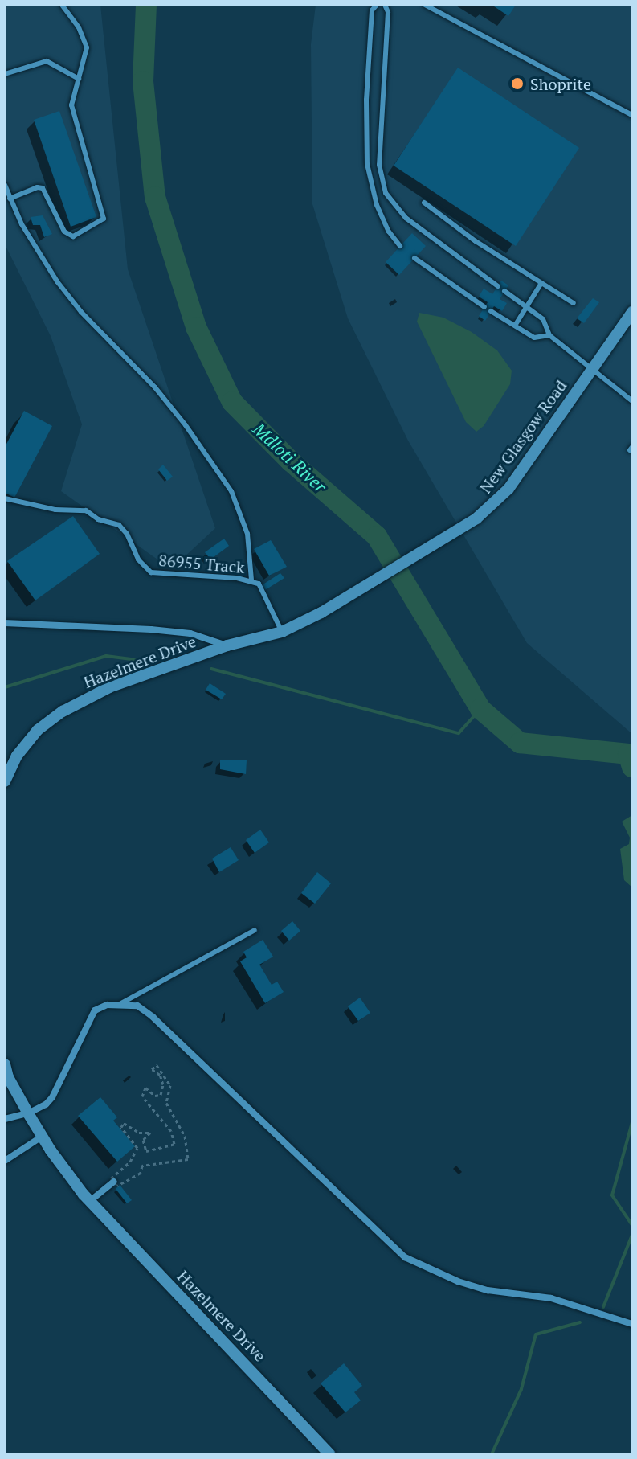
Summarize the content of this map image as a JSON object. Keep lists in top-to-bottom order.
{
  "streets": {
    "street": ["New Glasgow Road", "Hazelmere Drive"],
    "lane": ["86955 Track"]
  },
  "crossings": [
    ["New Glasgow Road", "86955 Track"],
    ["New Glasgow Road", "Hazelmere Drive"],
    ["86955 Track", "Hazelmere Drive"]
  ],
  "water": ["Mdloti River"],
  "places": ["Shoprite"]
}
